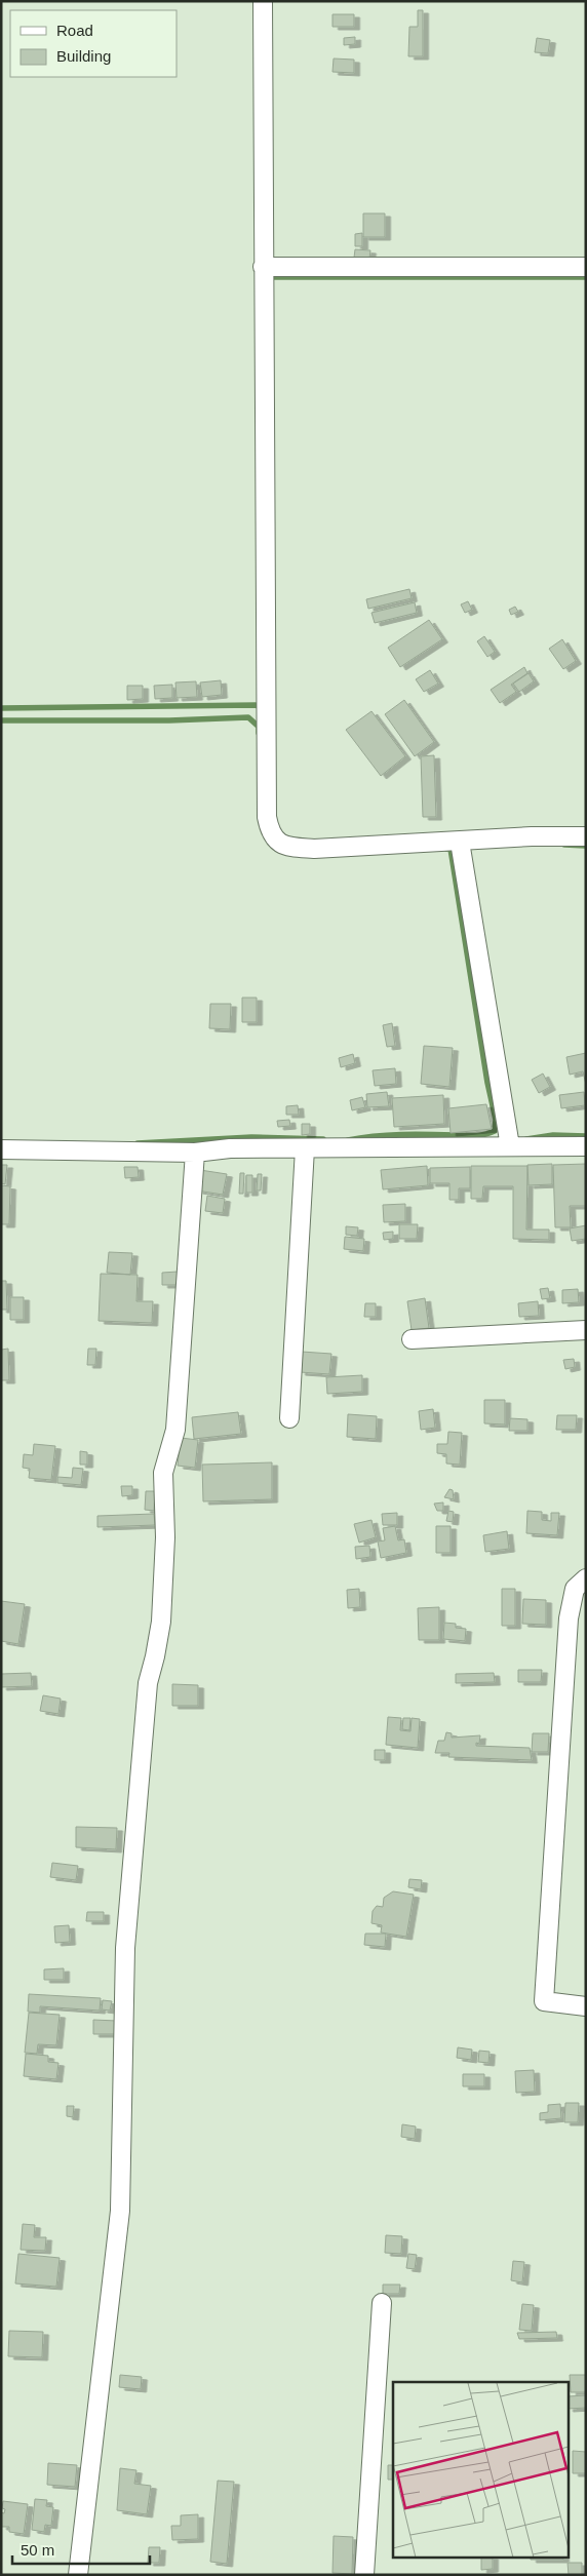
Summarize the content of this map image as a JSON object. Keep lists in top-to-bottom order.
{
  "legend": ["Road", "Building"],
  "scale_bar": "50 m"
}
